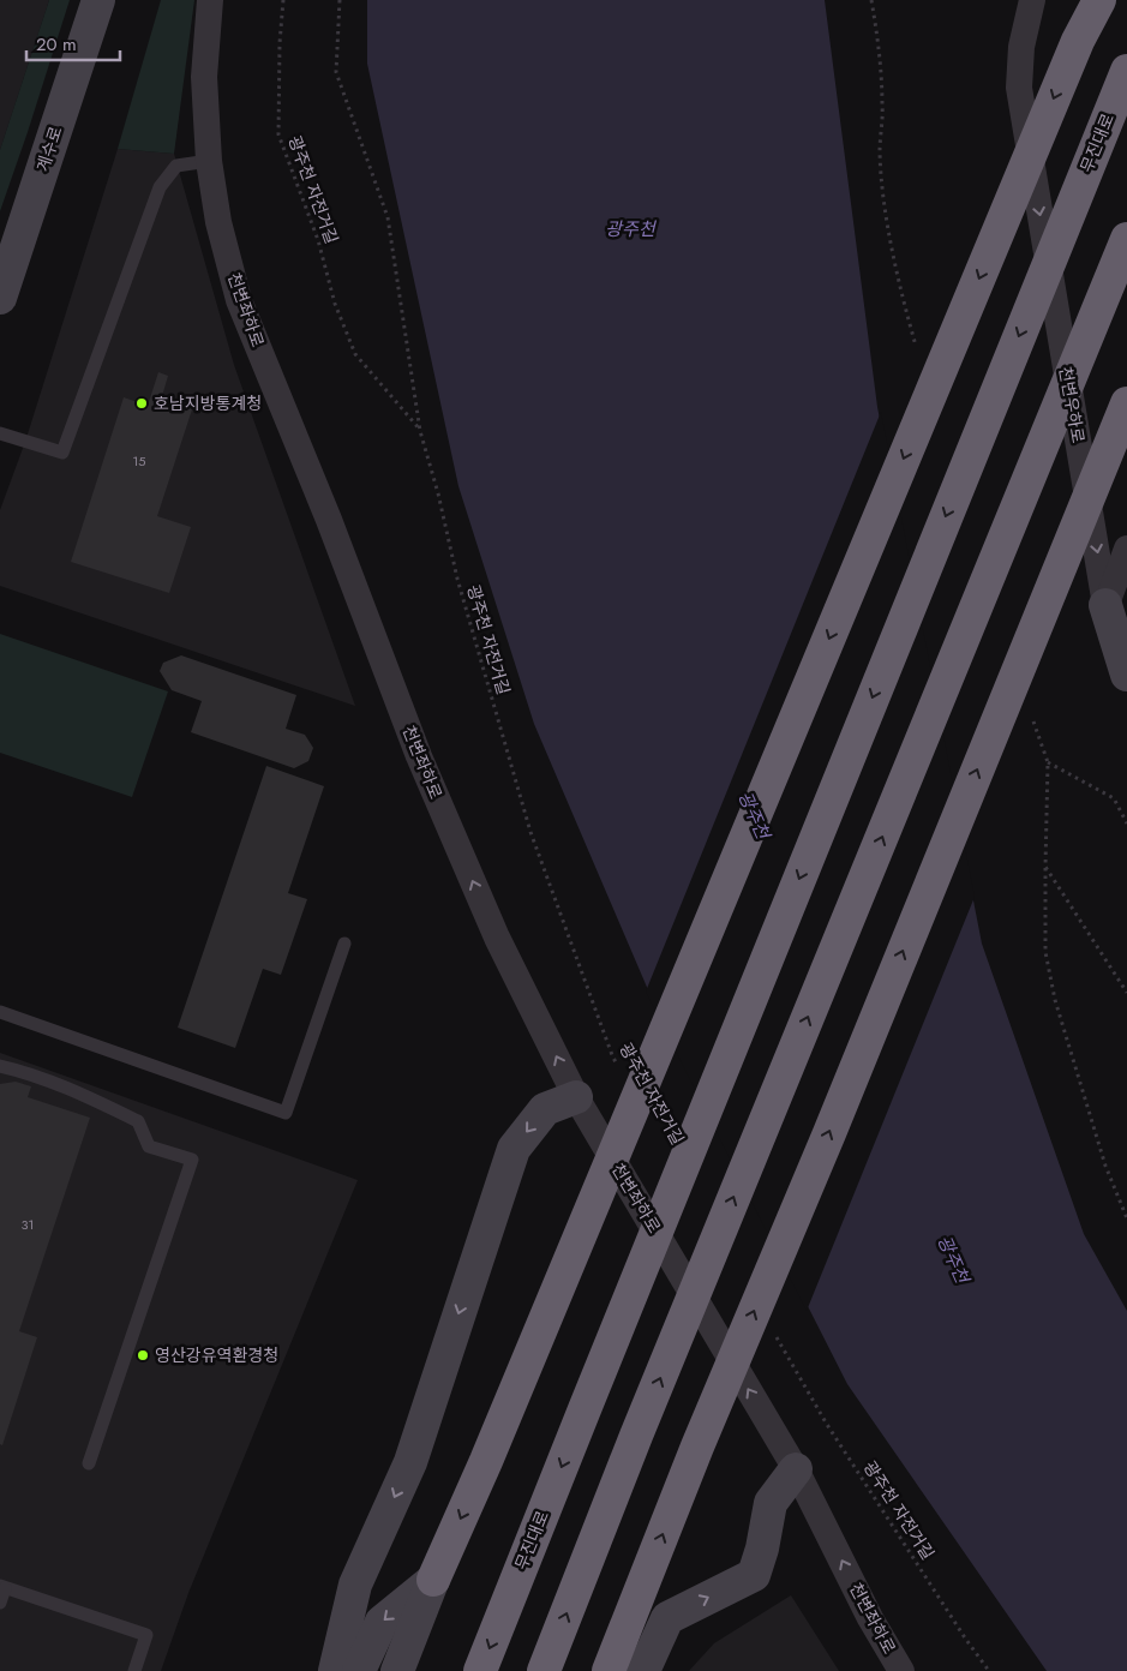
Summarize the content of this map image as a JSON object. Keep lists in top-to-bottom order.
{
  "streets": {
    "highway": ["무진대로"],
    "street": ["계수로", "천변좌하로", "천변우하로"],
    "path": ["광주천 자전거길"]
  },
  "one_way": ["천변좌하로", "천변우하로"],
  "water": ["광주천"],
  "places": ["호남지방통계청", "영산강유역환경청"],
  "house_numbers": ["15", "31"],
  "scale_bar": "20 m"
}
